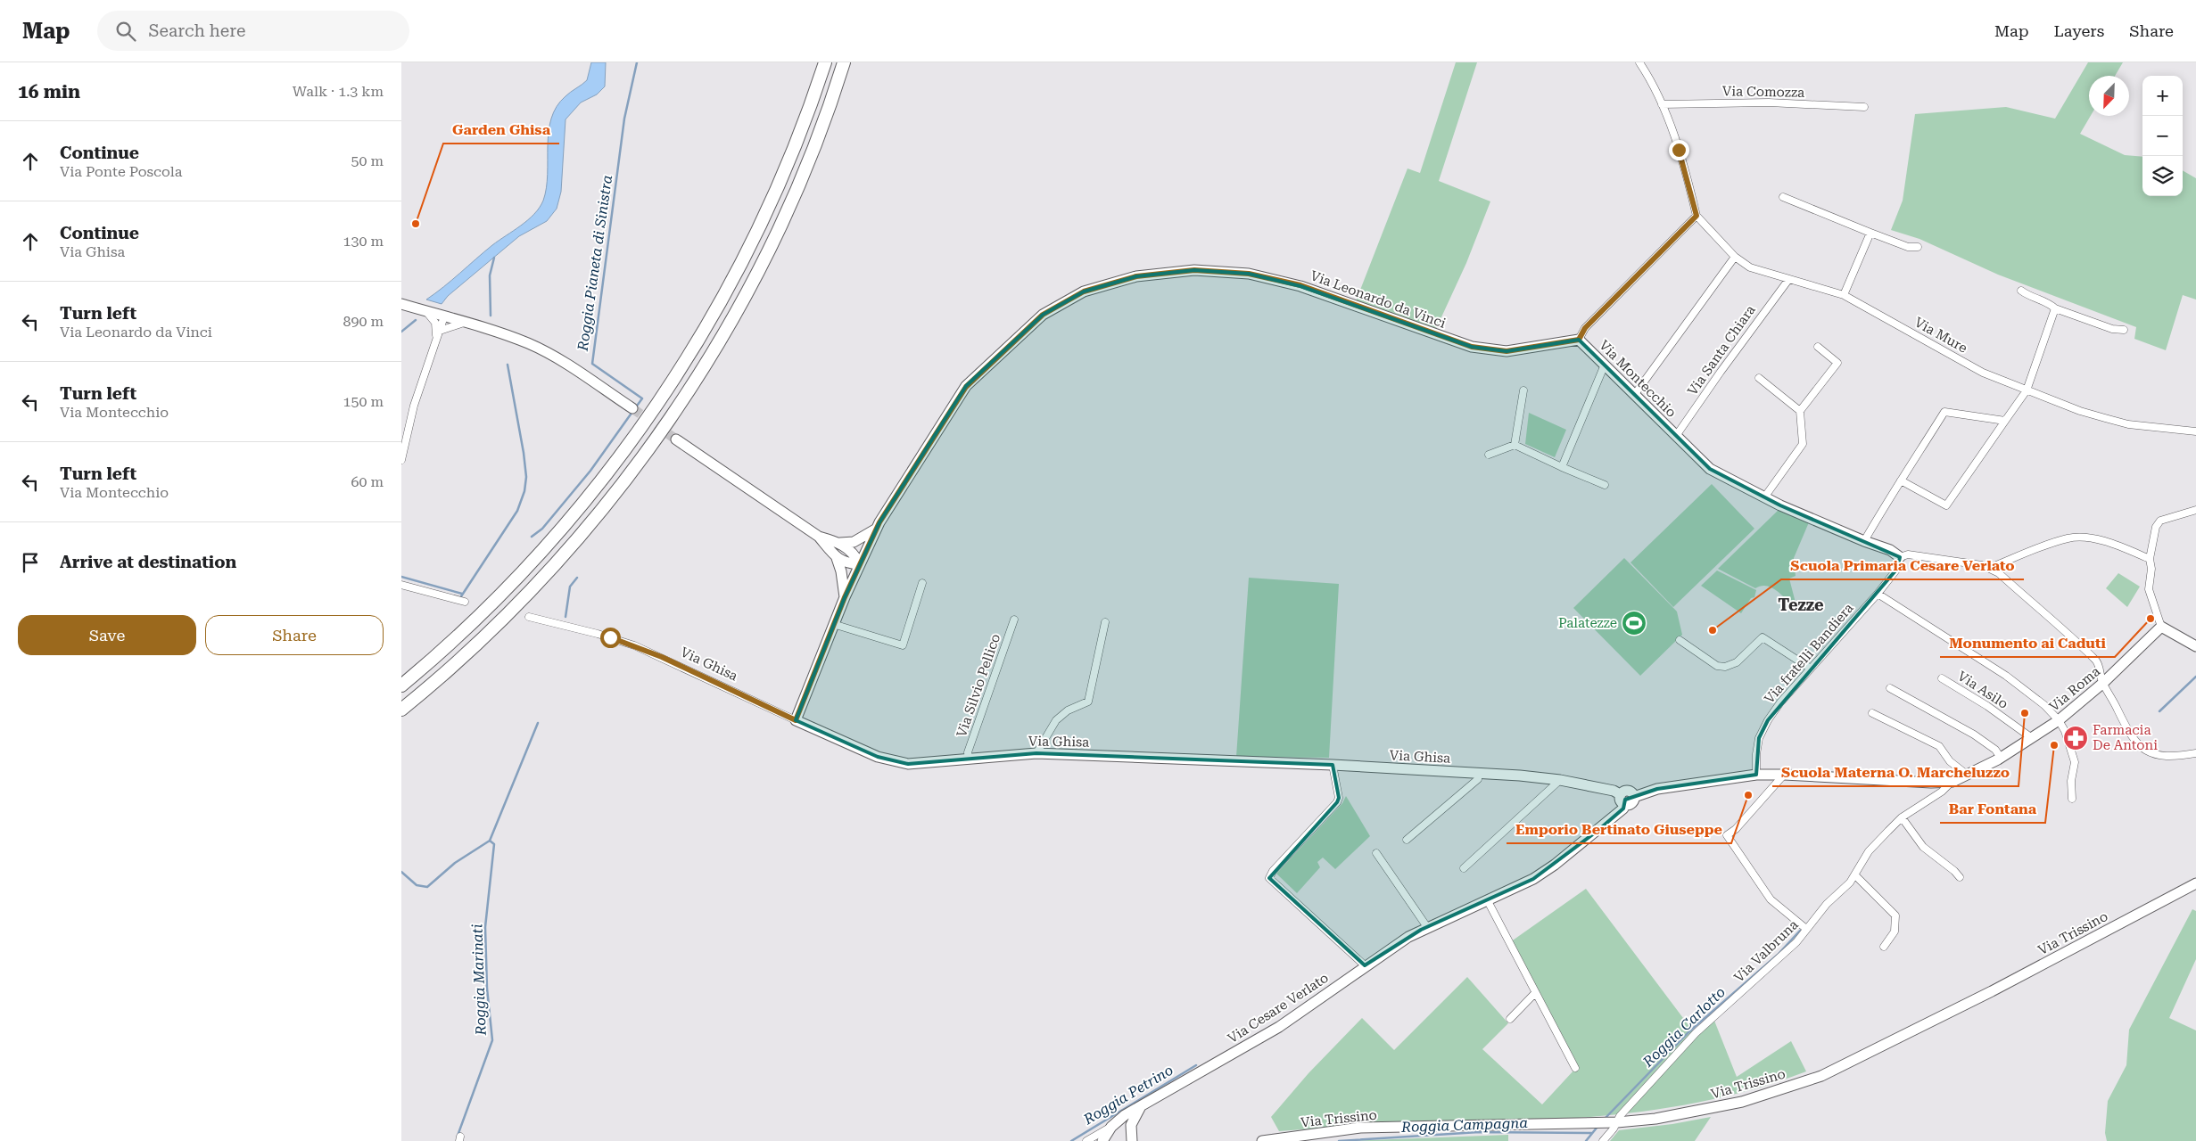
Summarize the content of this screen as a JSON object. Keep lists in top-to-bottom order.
{
  "streets": {
    "street": [
      "Via Comozza",
      "Via Leonardo da Vinci",
      "Via Mure",
      "Via Santa Chiara",
      "Via Montecchio",
      "Via fratelli Bandiera",
      "Via Ghisa",
      "Via Silvio Pellico",
      "Via Roma",
      "Via Asilo",
      "Via Trissino",
      "Via Valbruna",
      "Via Cesare Verlato"
    ]
  },
  "crossings": [
    ["Via Leonardo da Vinci", "Via Montecchio"],
    ["Via Leonardo da Vinci", "Via Ghisa"],
    ["Via Mure", "Via Santa Chiara"],
    ["Via Mure", "Via Montecchio"],
    ["Via Santa Chiara", "Via Montecchio"],
    ["Via Montecchio", "Via fratelli Bandiera"],
    ["Via Ghisa", "Via Silvio Pellico"],
    ["Via Ghisa", "Via Cesare Verlato"],
    ["Via Roma", "Via Asilo"],
    ["Via Roma", "Via Valbruna"],
    ["Via Trissino", "Via Valbruna"]
  ],
  "districts": ["Tezze"],
  "water": [
    "Roggia Pianeta di Sinistra",
    "Roggia Marinati",
    "Roggia Carlotto",
    "Roggia Petrino",
    "Roggia Campagna"
  ],
  "places": {
    "other": [
      "Garden Ghisa",
      "Monumento ai Caduti",
      "Scuola Primaria Cesare Verlato",
      "Scuola Materna O. Marcheluzzo",
      "Bar Fontana",
      "Emporio Bertinato Giuseppe"
    ],
    "sports": ["Palatezze"],
    "pharmacy": ["Farmacia De Antoni"]
  },
  "north": "bottom left",
  "page": {
    "header": "Map",
    "search": "Search here",
    "nav": ["Map", "Layers", "Share"],
    "heading": ["16 min", "Walk · 1.3 km"],
    "map_buttons": ["+", "−"],
    "list": [
      ["Continue", "Via Ponte Poscola", "50 m"],
      ["Continue", "Via Ghisa", "130 m"],
      ["Turn left", "Via Leonardo da Vinci", "890 m"],
      ["Turn left", "Via Montecchio", "150 m"],
      ["Turn left", "Via Montecchio", "60 m"],
      "Arrive at destination"
    ],
    "buttons": ["Save", "Share"]
  }
}
